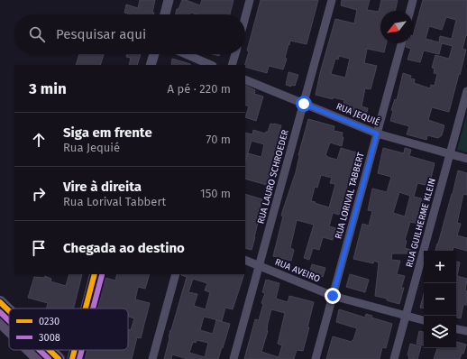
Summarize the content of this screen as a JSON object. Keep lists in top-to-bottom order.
{
  "streets": {
    "street": [
      "RUA JEQUIÉ",
      "RUA LAURO SCHROEDER",
      "RUA LORIVAL TABBERT",
      "RUA GUILHERME KLEIN",
      "RUA AVEIRO"
    ]
  },
  "crossings": [
    ["RUA JEQUIÉ", "RUA LAURO SCHROEDER"],
    ["RUA JEQUIÉ", "RUA LORIVAL TABBERT"],
    ["RUA JEQUIÉ", "RUA GUILHERME KLEIN"],
    ["RUA LAURO SCHROEDER", "RUA AVEIRO"],
    ["RUA LORIVAL TABBERT", "RUA AVEIRO"],
    ["RUA GUILHERME KLEIN", "RUA AVEIRO"]
  ],
  "lines": ["transit line 0230", "transit line 3008"],
  "legend": ["0230", "3008"],
  "north": "bottom left",
  "page": {
    "search": "Pesquisar aqui",
    "heading": ["3 min", "A pé · 220 m"],
    "list": [
      ["Siga em frente", "Rua Jequié", "70 m"],
      ["Vire à direita", "Rua Lorival Tabbert", "150 m"],
      "Chegada ao destino"
    ],
    "map_buttons": ["+", "−"]
  }
}
